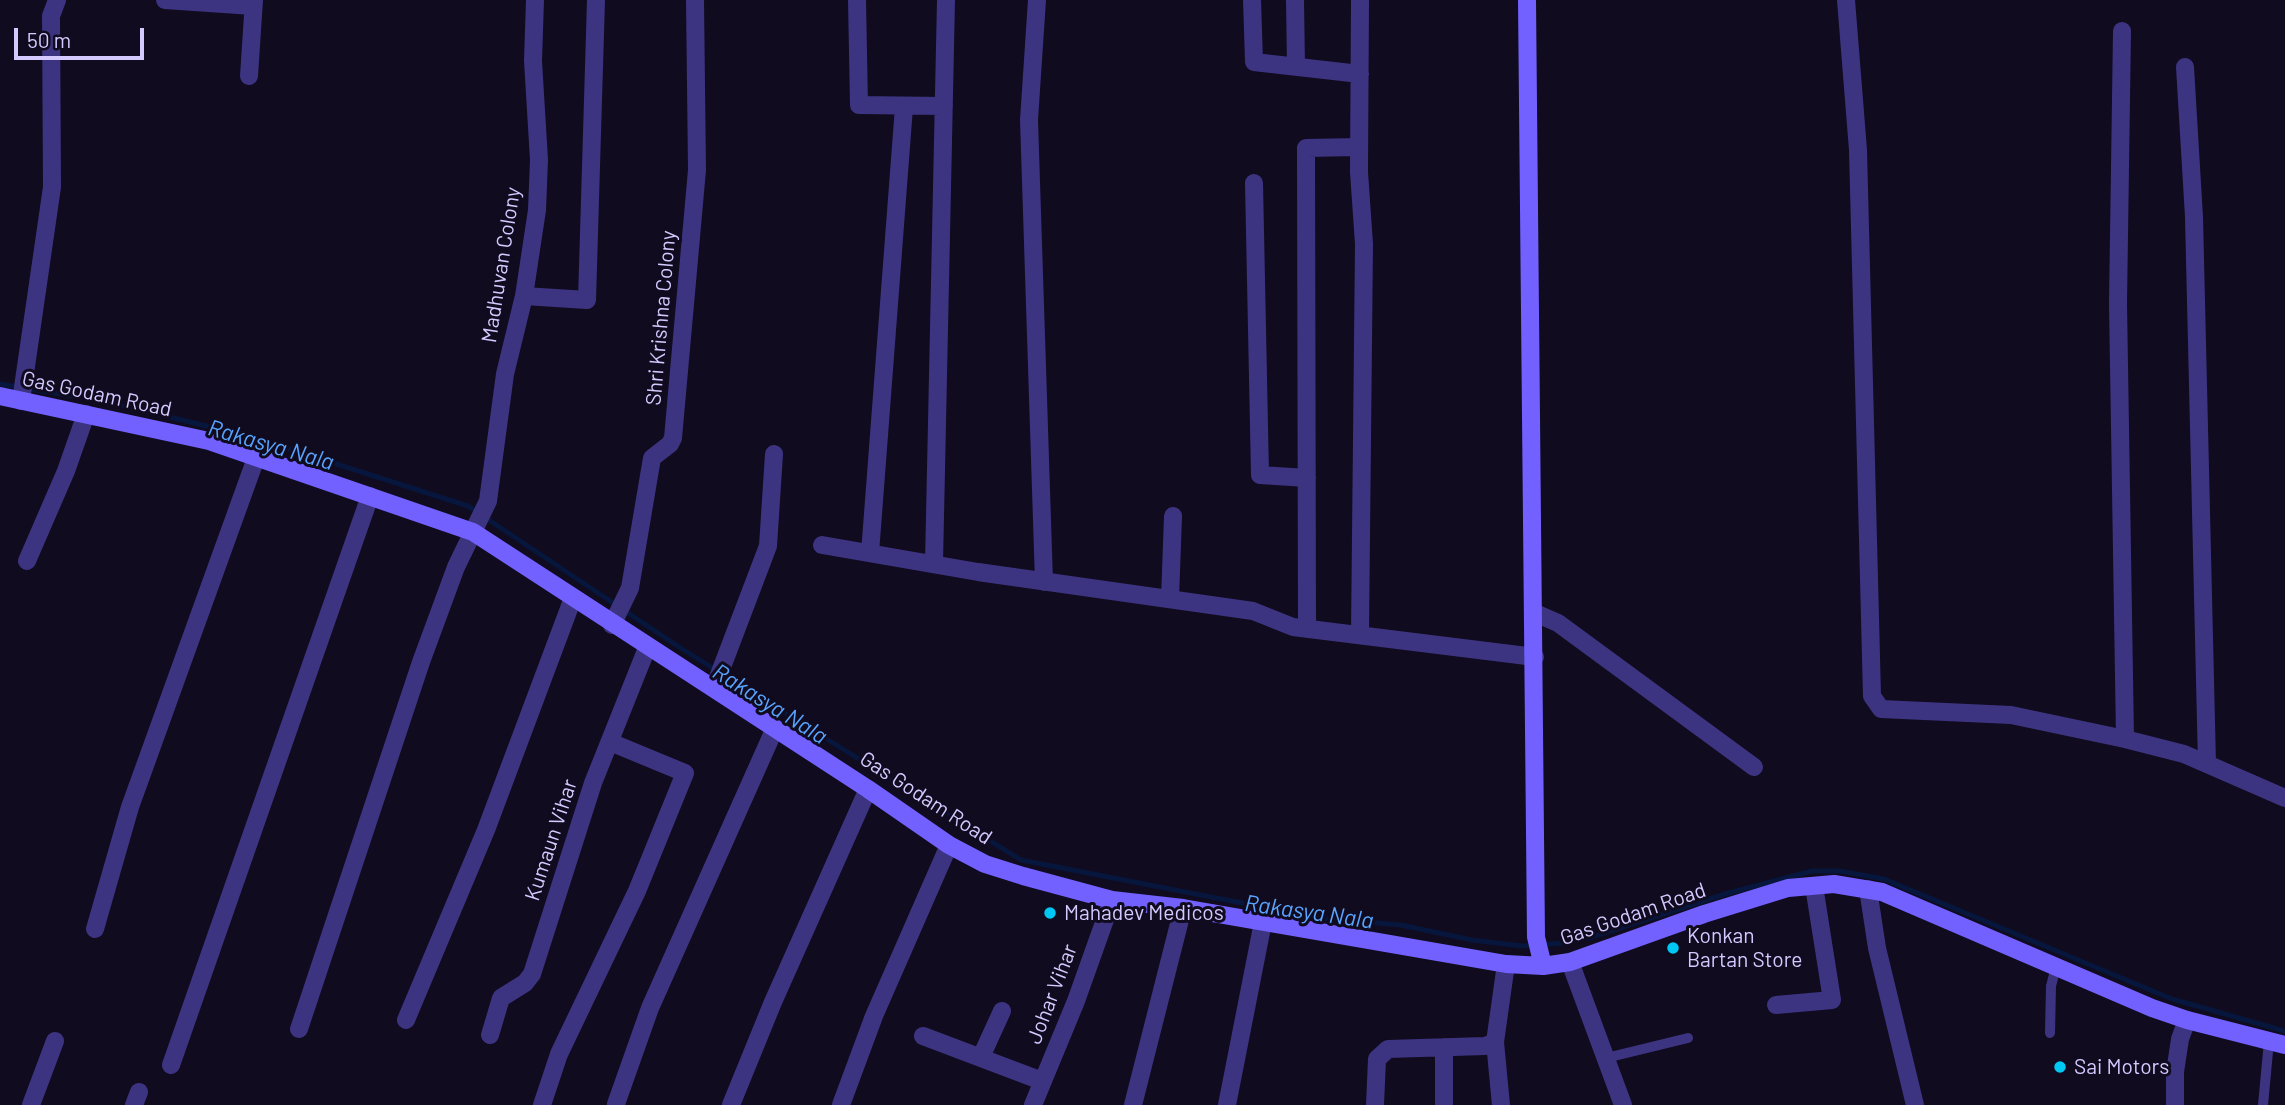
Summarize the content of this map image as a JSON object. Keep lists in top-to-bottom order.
{
  "streets": {
    "main road": ["Gas Godam Road"],
    "street": [
      "Madhuvan Colony",
      "Shri Krishna Colony",
      "Kumaun Vihar",
      "Johar Vihar"
    ]
  },
  "crossings": [
    ["Madhuvan Colony", "Gas Godam Road"],
    ["Shri Krishna Colony", "Gas Godam Road"],
    ["Gas Godam Road", "Kumaun Vihar"],
    ["Gas Godam Road", "Johar Vihar"]
  ],
  "water": ["Rakasya Nala"],
  "places": ["Mahadev Medicos", "Konkan Bartan Store", "Sai Motors"],
  "scale_bar": "50 m"
}
